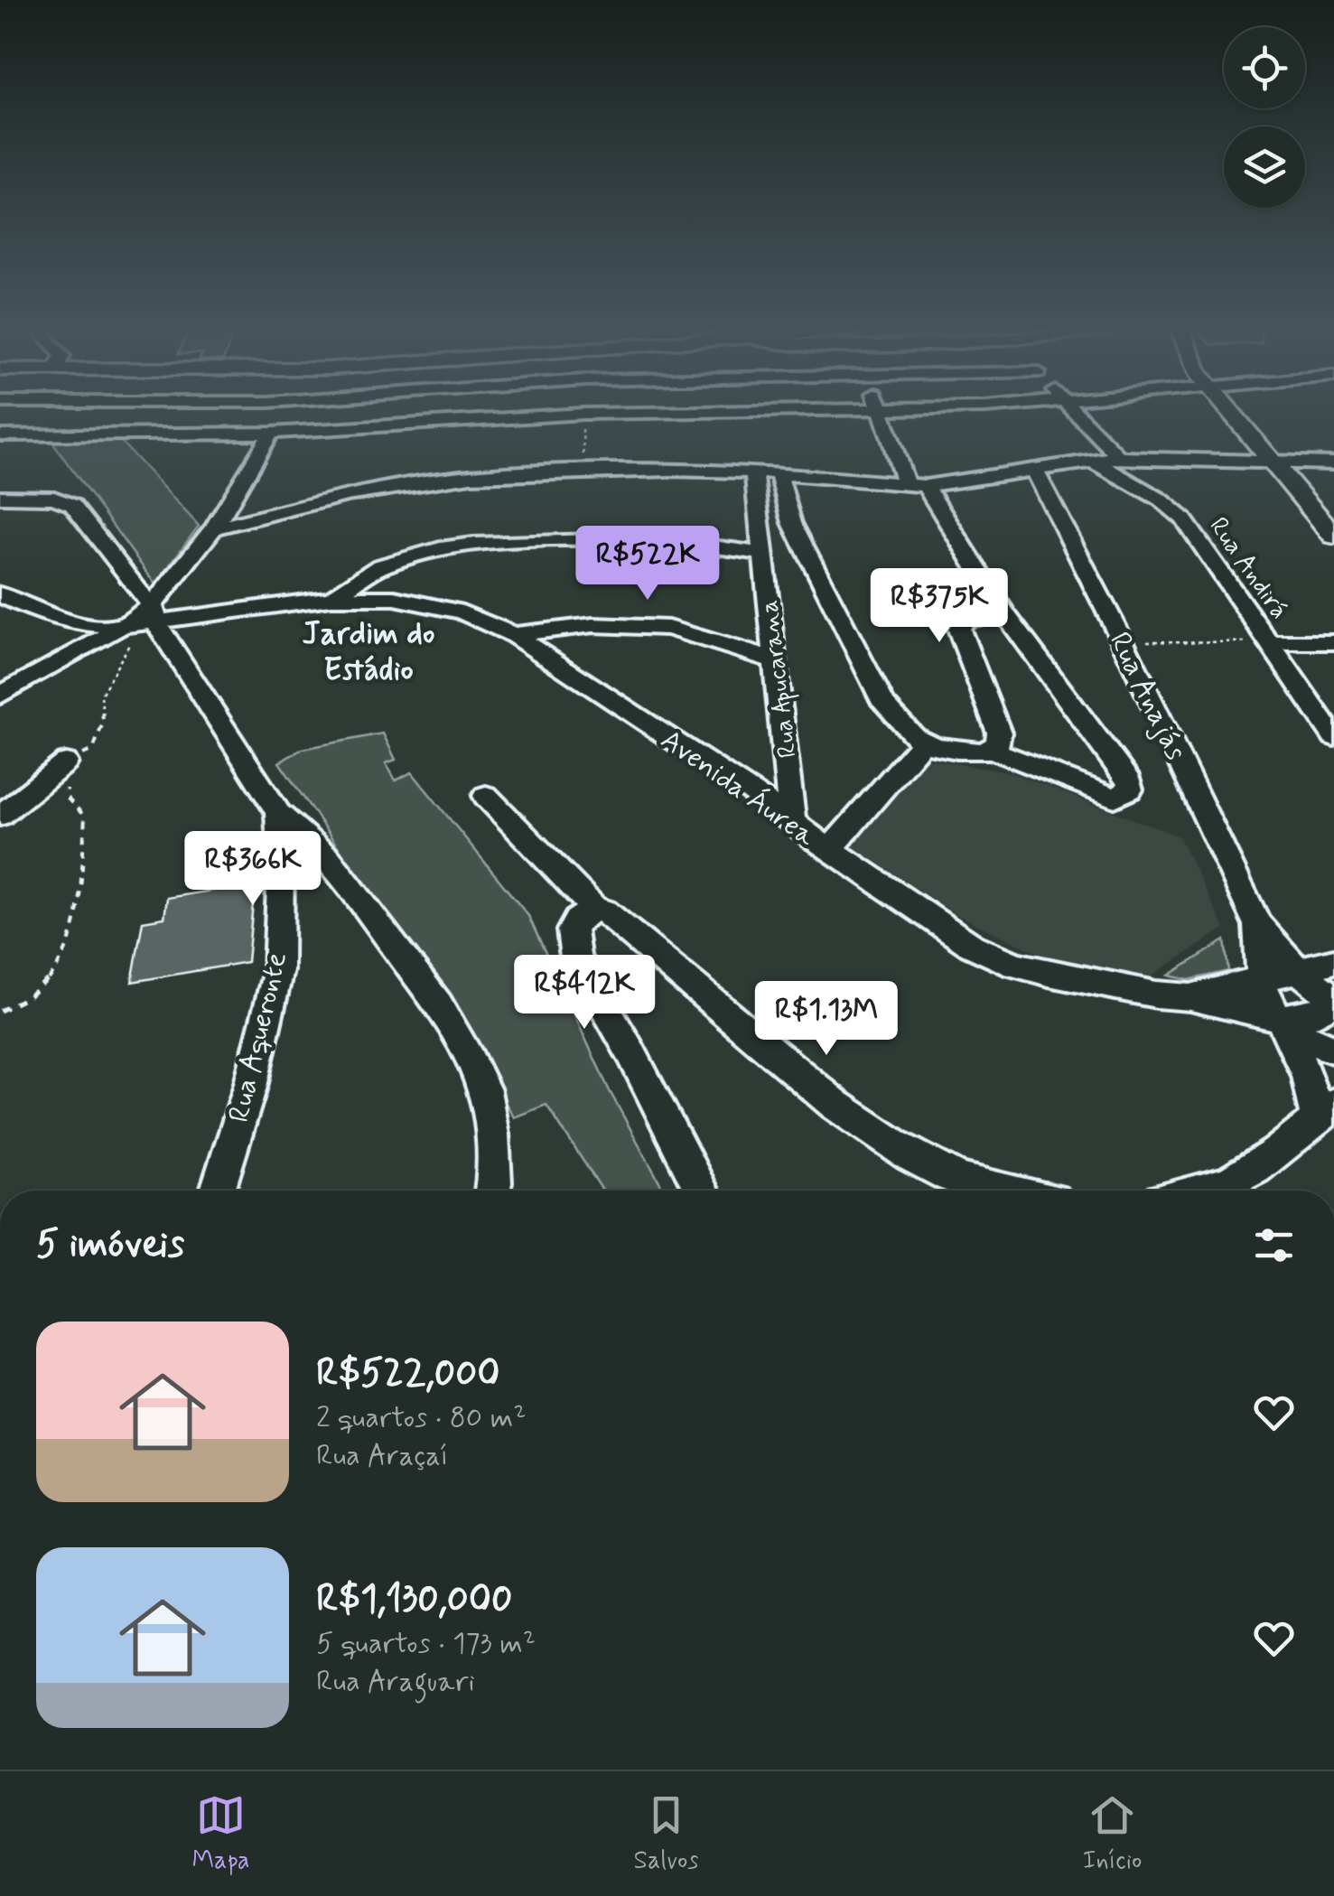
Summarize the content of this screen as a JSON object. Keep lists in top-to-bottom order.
{
  "streets": {
    "street": [
      "Rua Andirá",
      "Rua Apucarana",
      "Rua Anajás",
      "Avenida Áurea",
      "Rua Aqueronte"
    ]
  },
  "crossings": [
    ["Rua Apucarana", "Avenida Áurea"],
    ["Rua Anajás", "Avenida Áurea"],
    ["Avenida Áurea", "Rua Aqueronte"]
  ],
  "districts": ["Jardim do Estádio"],
  "page": {
    "price": [
      "R$522K",
      "R$375K",
      "R$366K",
      "R$412K",
      "R$1.13M"
    ],
    "heading": "5 imóveis",
    "list": [
      {
        "name": "R$522,000",
        "note": "2 quartos · 80 m² · Rua Araçaí"
      },
      {
        "name": "R$1,130,000",
        "note": "5 quartos · 173 m² · Rua Araguari"
      }
    ],
    "tabs": ["Mapa", "Salvos", "Início"]
  }
}
